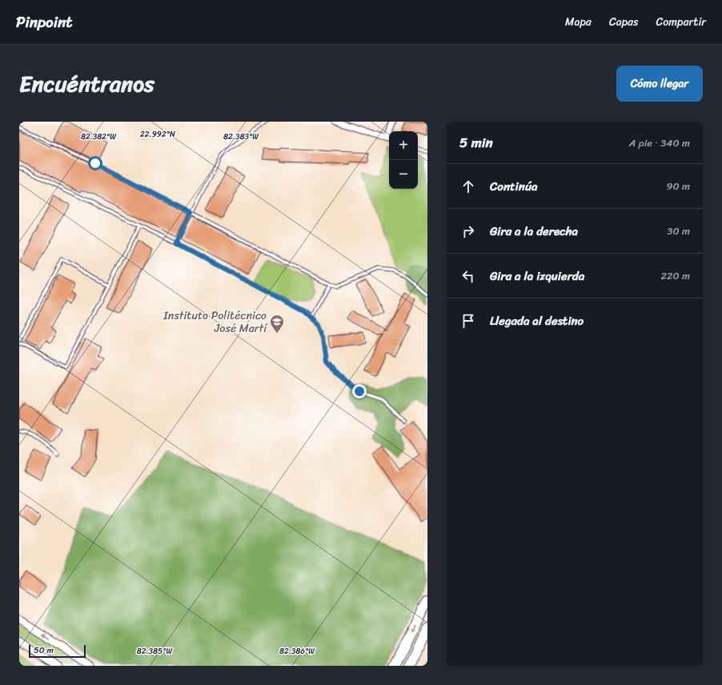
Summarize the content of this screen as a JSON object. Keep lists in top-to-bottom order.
{
  "places": {
    "school or university": ["Instituto Politécnico José Martí"]
  },
  "scale_bar": "50 m",
  "page": {
    "header": "Pinpoint",
    "nav": ["Mapa", "Capas", "Compartir"],
    "title": "Encuéntranos",
    "buttons": "Cómo llegar",
    "heading": ["5 min", "A pie · 340 m"],
    "map_buttons": ["+", "−"],
    "list": [
      ["Continúa", "90 m"],
      ["Gira a la derecha", "30 m"],
      ["Gira a la izquierda", "220 m"],
      "Llegada al destino"
    ],
    "scale": "50 m"
  },
  "coordinates": [
    "22.992°N",
    "82.382°W",
    "82.383°W",
    "82.385°W",
    "82.386°W"
  ]
}
